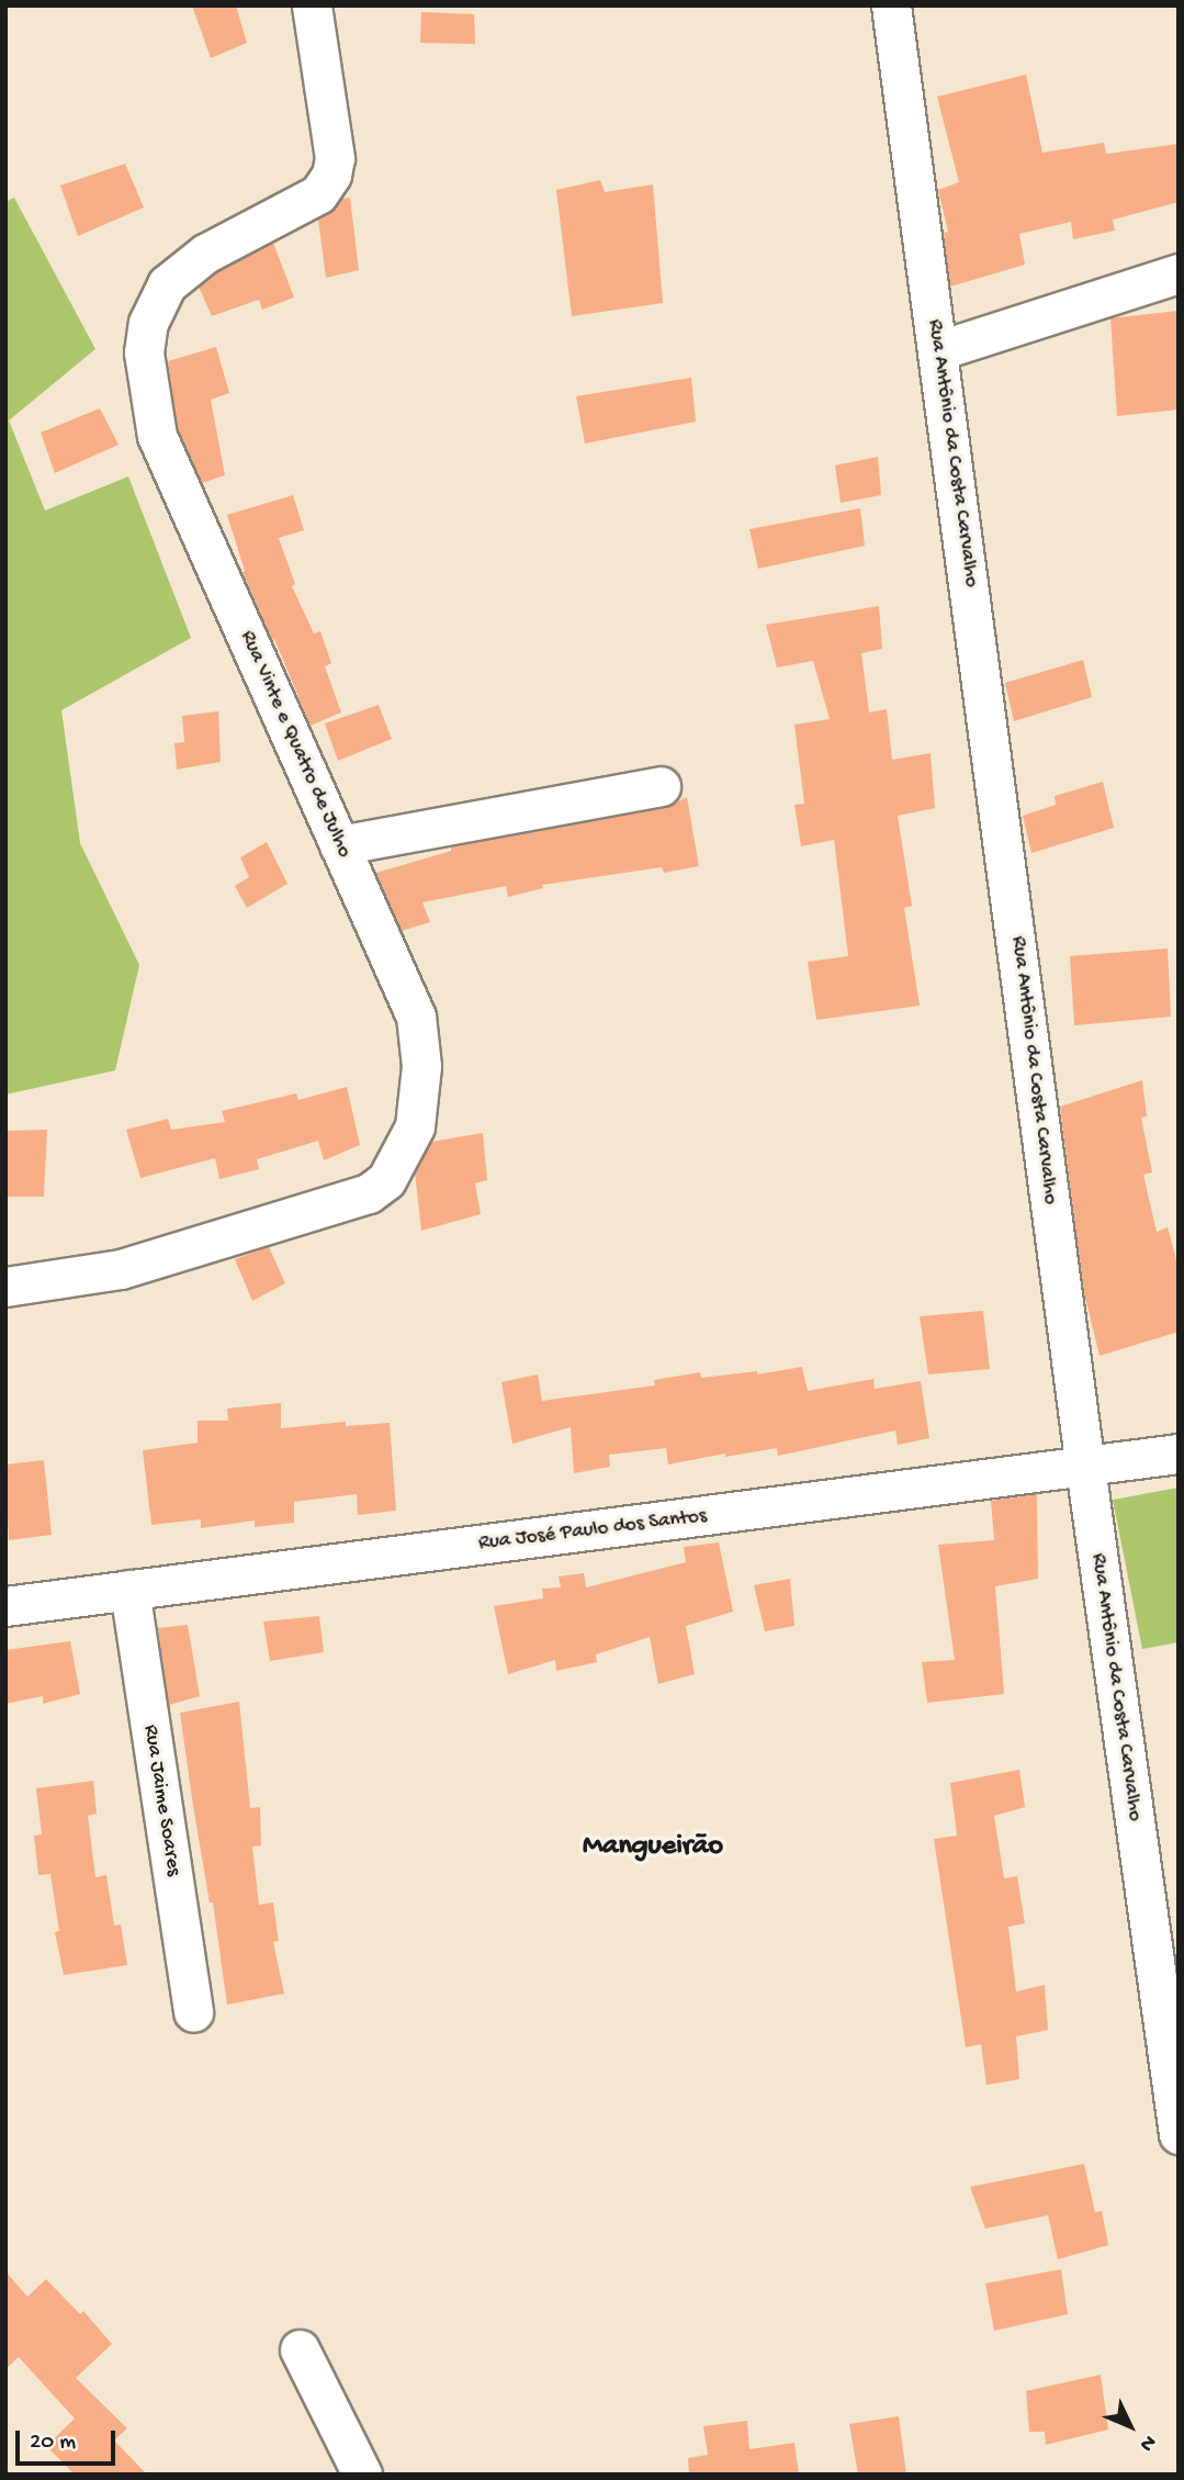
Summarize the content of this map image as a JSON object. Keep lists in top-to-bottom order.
{
  "streets": {
    "street": [
      "Rua Antônio da Costa Carvalho",
      "Rua Vinte e Quatro de Julho",
      "Rua José Paulo dos Santos",
      "Rua Jaime Soares"
    ]
  },
  "crossings": [
    ["Rua Antônio da Costa Carvalho", "Rua José Paulo dos Santos"],
    ["Rua José Paulo dos Santos", "Rua Jaime Soares"]
  ],
  "districts": ["Mangueirão"],
  "scale_bar": "20 m",
  "north": "bottom right"
}
